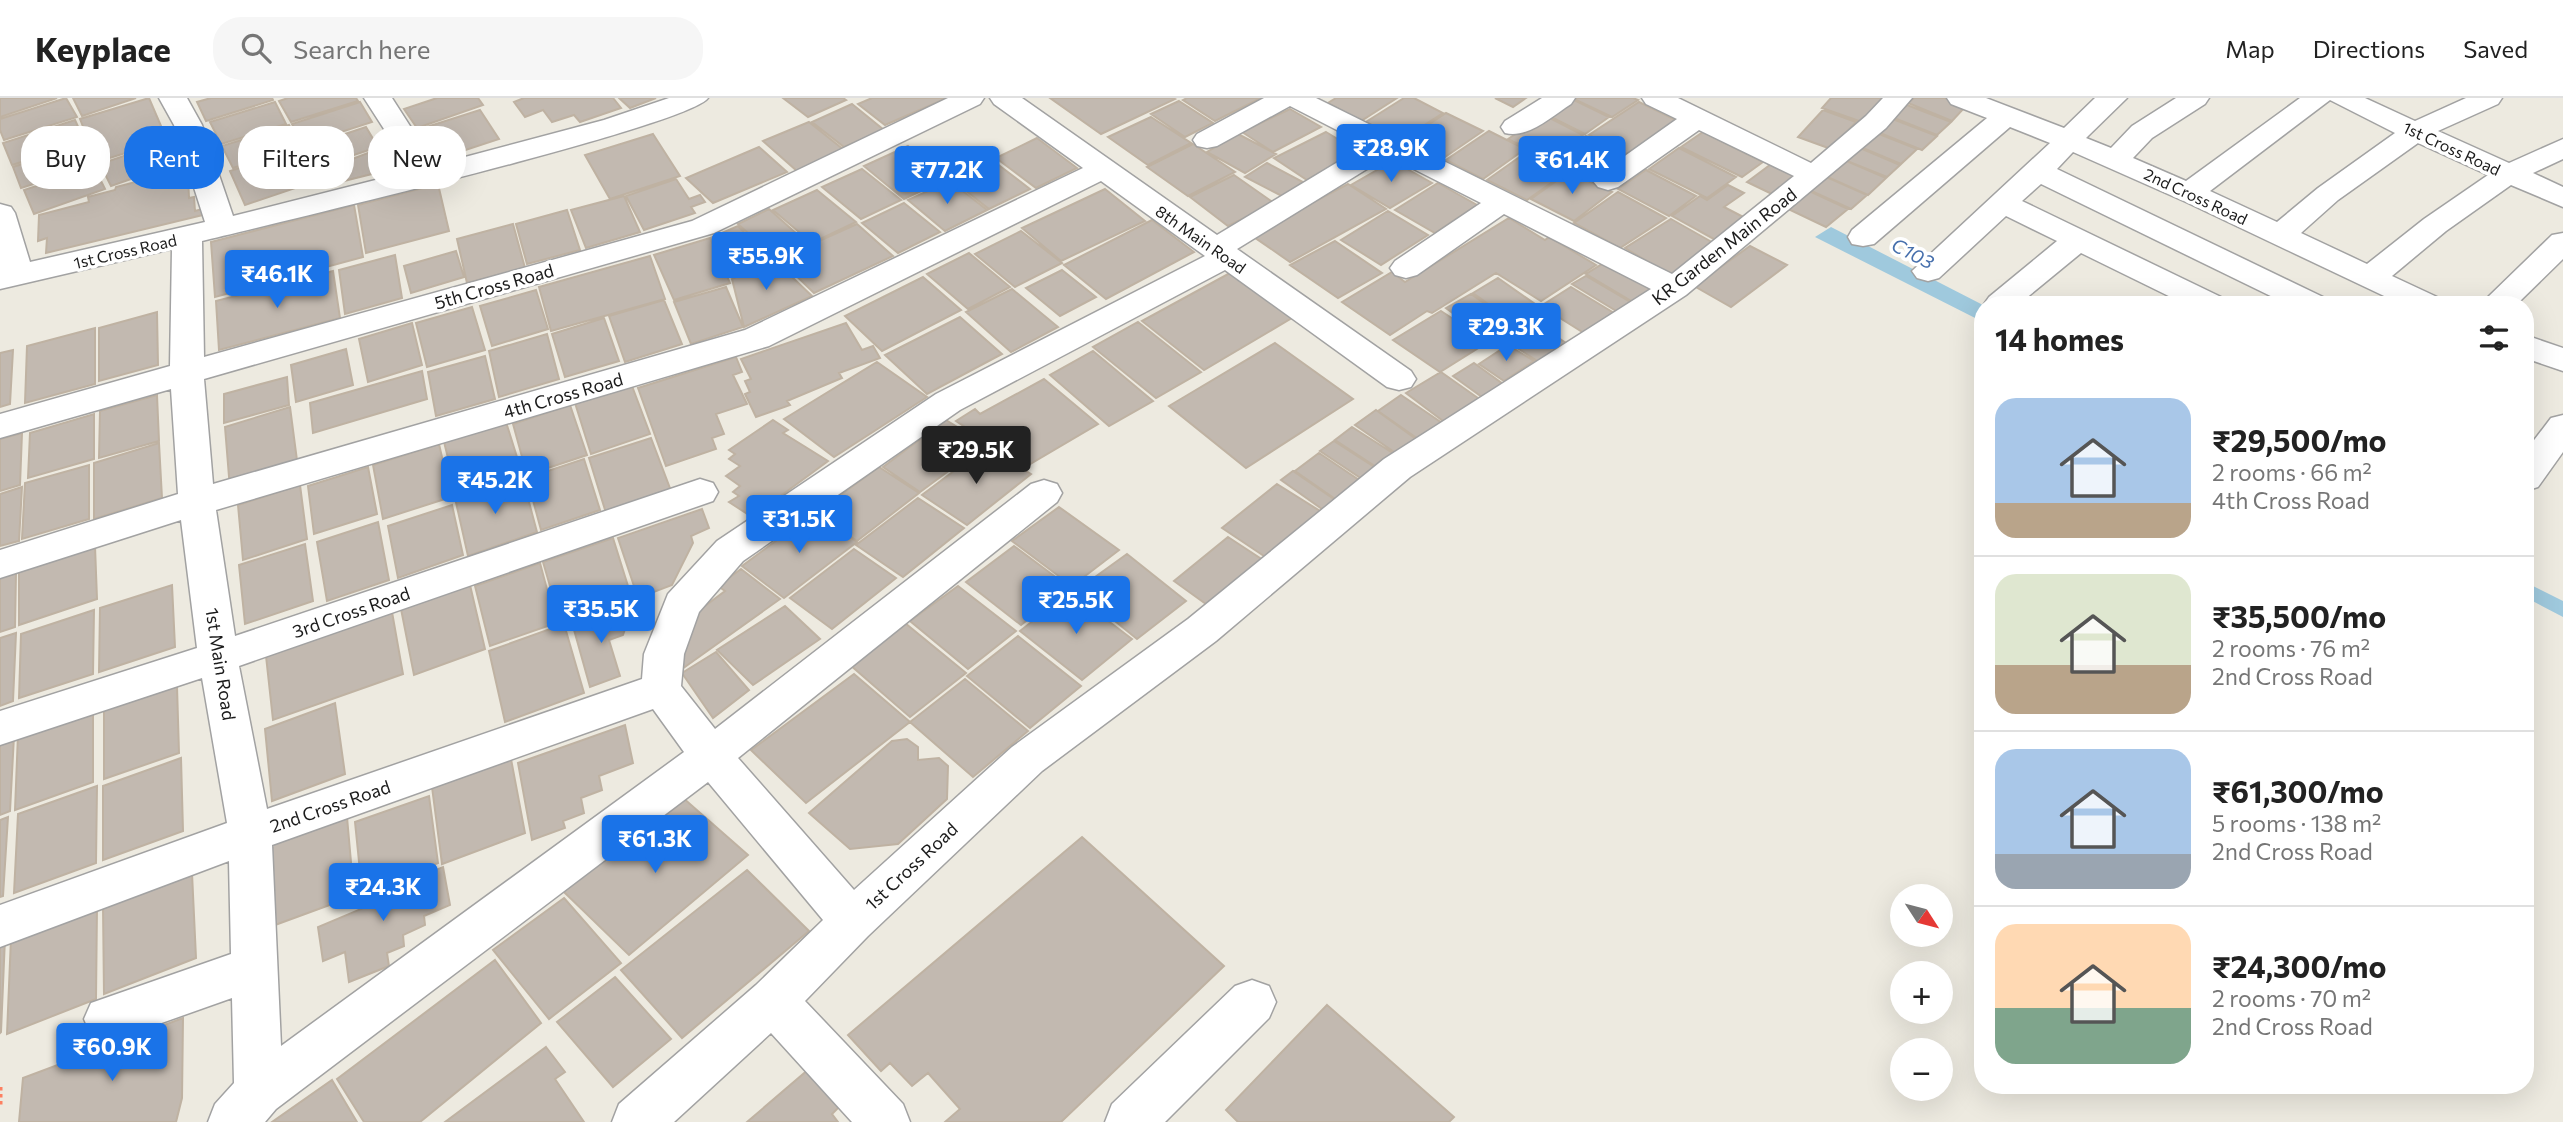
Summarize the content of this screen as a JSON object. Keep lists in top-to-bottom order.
{
  "streets": {
    "street": [
      "1st Cross Road",
      "2nd Cross Road",
      "8th Main Road",
      "KR Garden Main Road",
      "5th Cross Road",
      "4th Cross Road",
      "3rd Cross Road",
      "1st Main Road"
    ]
  },
  "crossings": [
    ["1st Cross Road", "KR Garden Main Road"],
    ["1st Cross Road", "1st Main Road"],
    ["2nd Cross Road", "1st Main Road"],
    ["8th Main Road", "4th Cross Road"],
    ["5th Cross Road", "1st Main Road"],
    ["4th Cross Road", "1st Main Road"],
    ["3rd Cross Road", "1st Main Road"]
  ],
  "water": ["C103"],
  "north": "bottom right",
  "page": {
    "header": "Keyplace",
    "search": "Search here",
    "nav": ["Map", "Directions", "Saved"],
    "price": [
      "₹28.9K",
      "₹61.4K",
      "₹77.2K",
      "₹55.9K",
      "₹46.1K",
      "₹29.3K",
      "₹29.5K",
      "₹45.2K",
      "₹31.5K",
      "₹25.5K",
      "₹35.5K",
      "₹61.3K",
      "₹24.3K",
      "₹60.9K"
    ],
    "chip": [
      "Buy",
      "Rent",
      "Filters",
      "New"
    ],
    "heading": "14 homes",
    "list": [
      {
        "name": "₹29,500/mo",
        "note": "2 rooms · 66 m² · 4th Cross Road"
      },
      {
        "name": "₹35,500/mo",
        "note": "2 rooms · 76 m² · 2nd Cross Road"
      },
      {
        "name": "₹61,300/mo",
        "note": "5 rooms · 138 m² · 2nd Cross Road"
      },
      {
        "name": "₹24,300/mo",
        "note": "2 rooms · 70 m² · 2nd Cross Road"
      }
    ],
    "map_buttons": ["+", "−"]
  }
}
